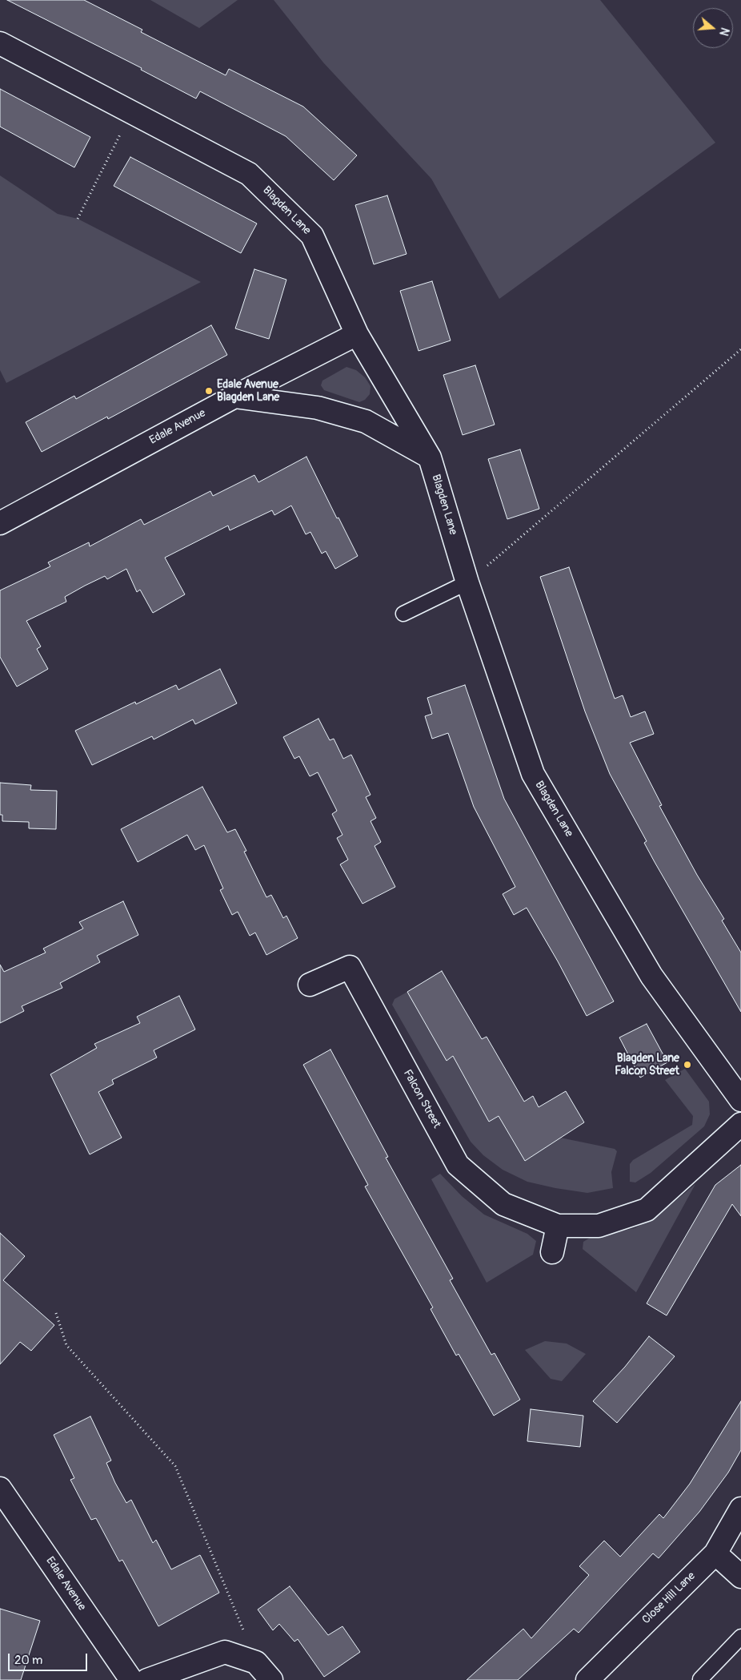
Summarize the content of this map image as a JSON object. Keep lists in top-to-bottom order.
{
  "streets": {
    "street": [
      "Blagden Lane",
      "Edale Avenue",
      "Falcon Street",
      "Close Hill Lane"
    ]
  },
  "crossings": [
    ["Blagden Lane", "Edale Avenue"]
  ],
  "places": ["Edale Avenue Blagden Lane", "Blagden Lane Falcon Street"],
  "scale_bar": "20 m",
  "north": "right"
}
